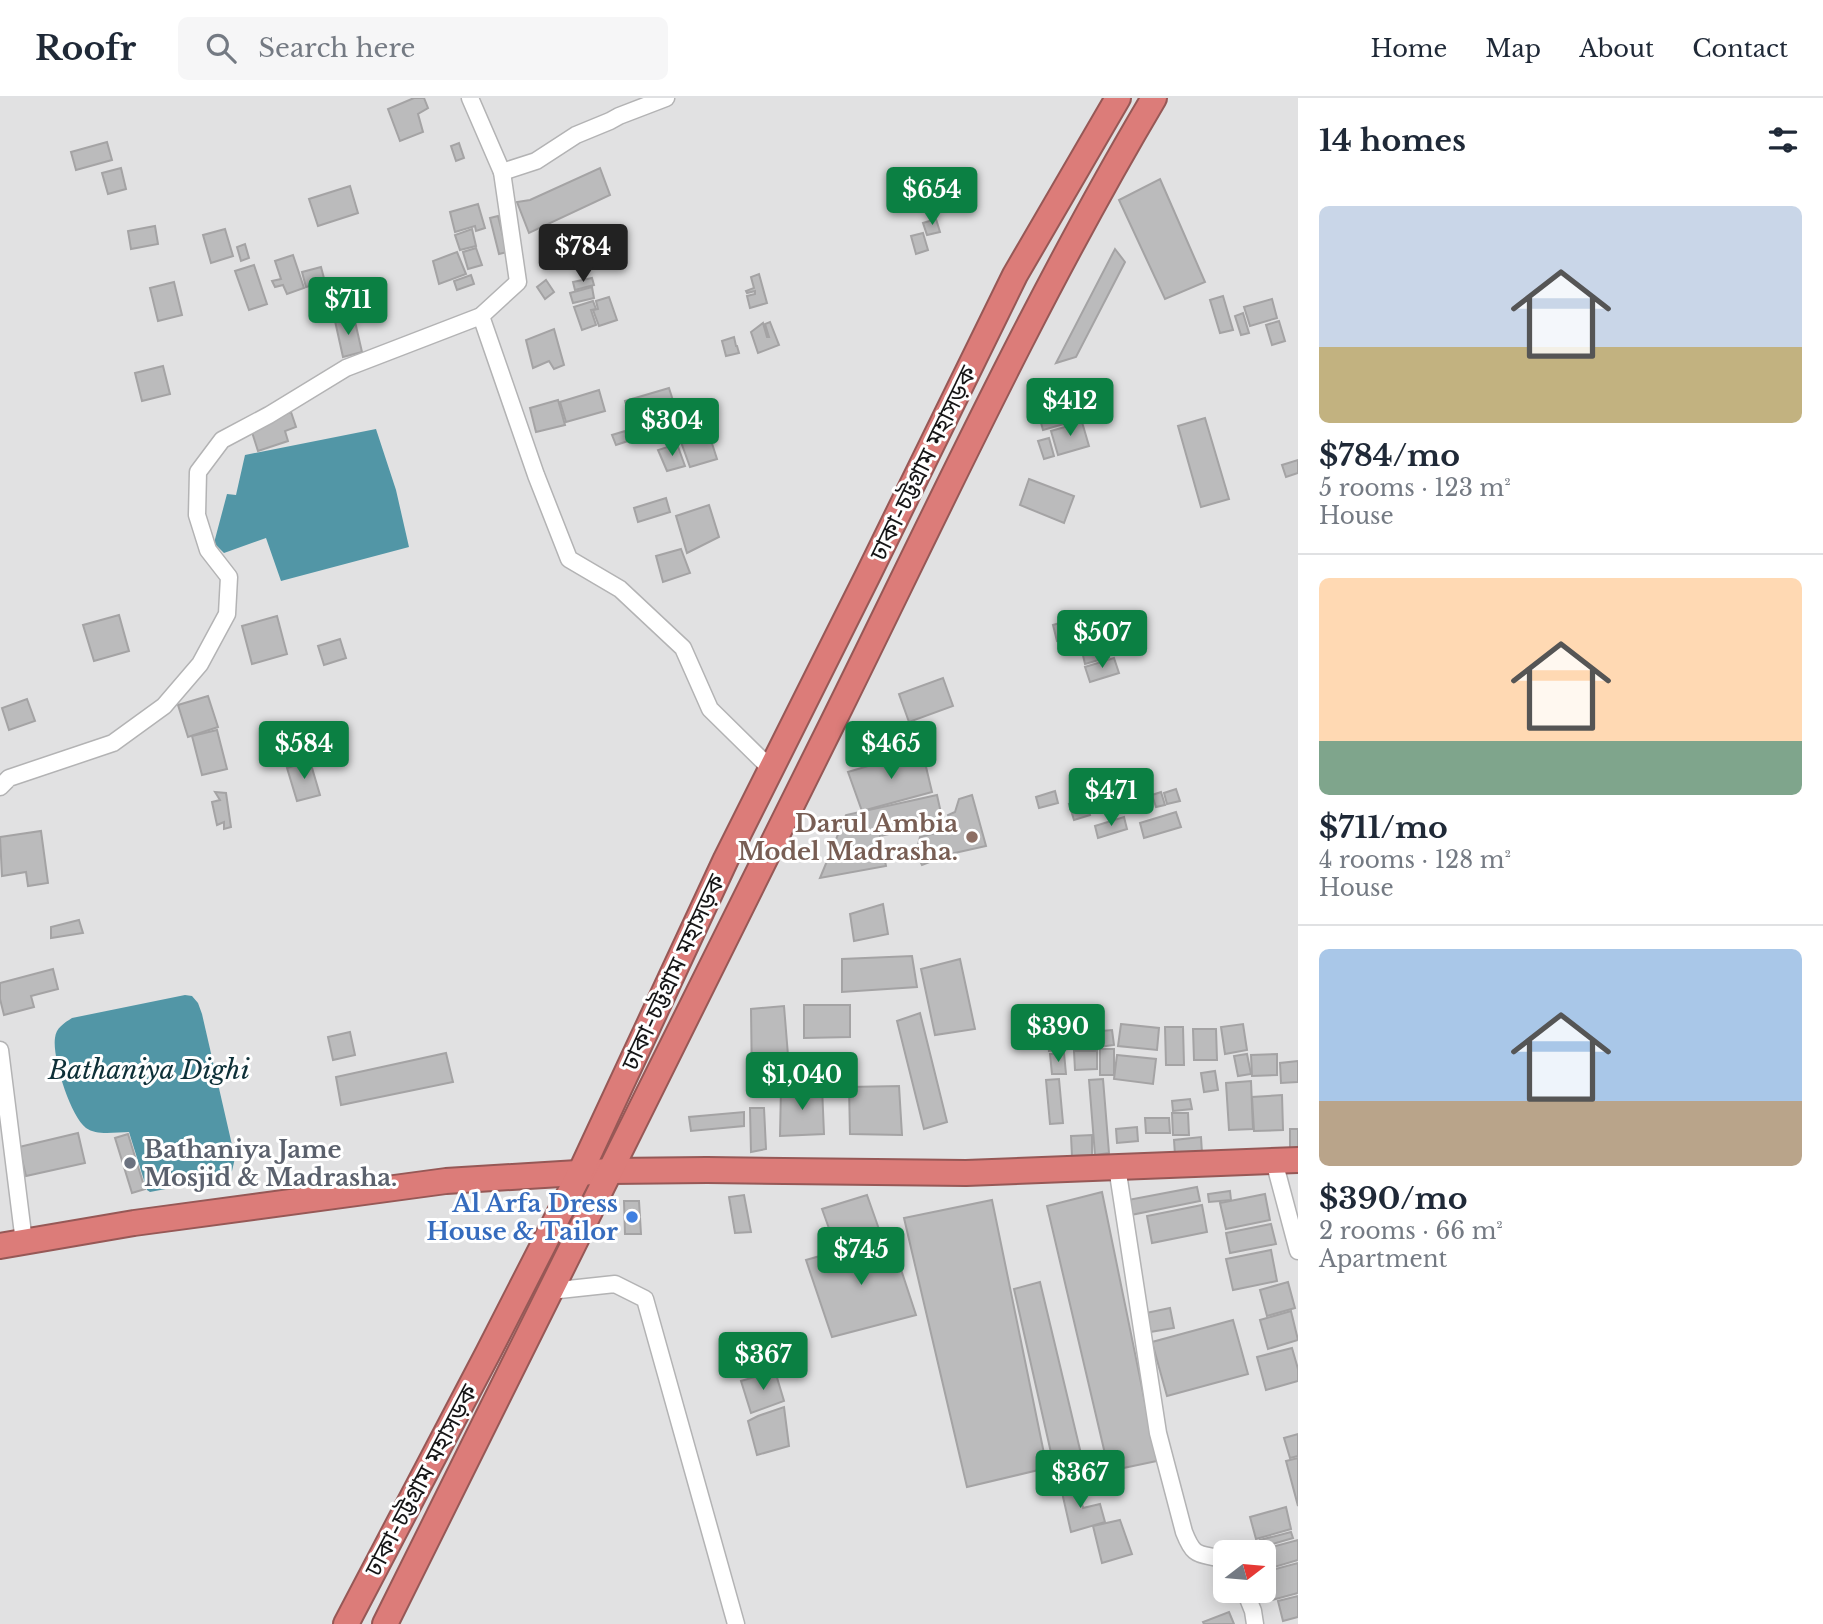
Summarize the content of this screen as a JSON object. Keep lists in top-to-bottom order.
{
  "streets": {
    "highway": ["ঢাকা-চট্টগ্রাম মহাসড়ক"]
  },
  "water": ["Bathaniya Dighi"],
  "places": ["Darul Ambia Model Madrasha.", "Bathaniya Jame Mosjid & Madrasha.", "Al Arfa Dress House & Tailor"],
  "north": "right",
  "page": {
    "header": "Roofr",
    "search": "Search here",
    "nav": [
      "Home",
      "Map",
      "About",
      "Contact"
    ],
    "heading": "14 homes",
    "price": [
      "$654",
      "$784",
      "$711",
      "$412",
      "$304",
      "$507",
      "$584",
      "$465",
      "$471",
      "$390",
      "$1,040",
      "$745",
      "$367",
      "$367"
    ],
    "list": [
      {
        "name": "$784/mo",
        "note": "5 rooms · 123 m² · House"
      },
      {
        "name": "$711/mo",
        "note": "4 rooms · 128 m² · House"
      },
      {
        "name": "$390/mo",
        "note": "2 rooms · 66 m² · Apartment"
      }
    ]
  }
}
